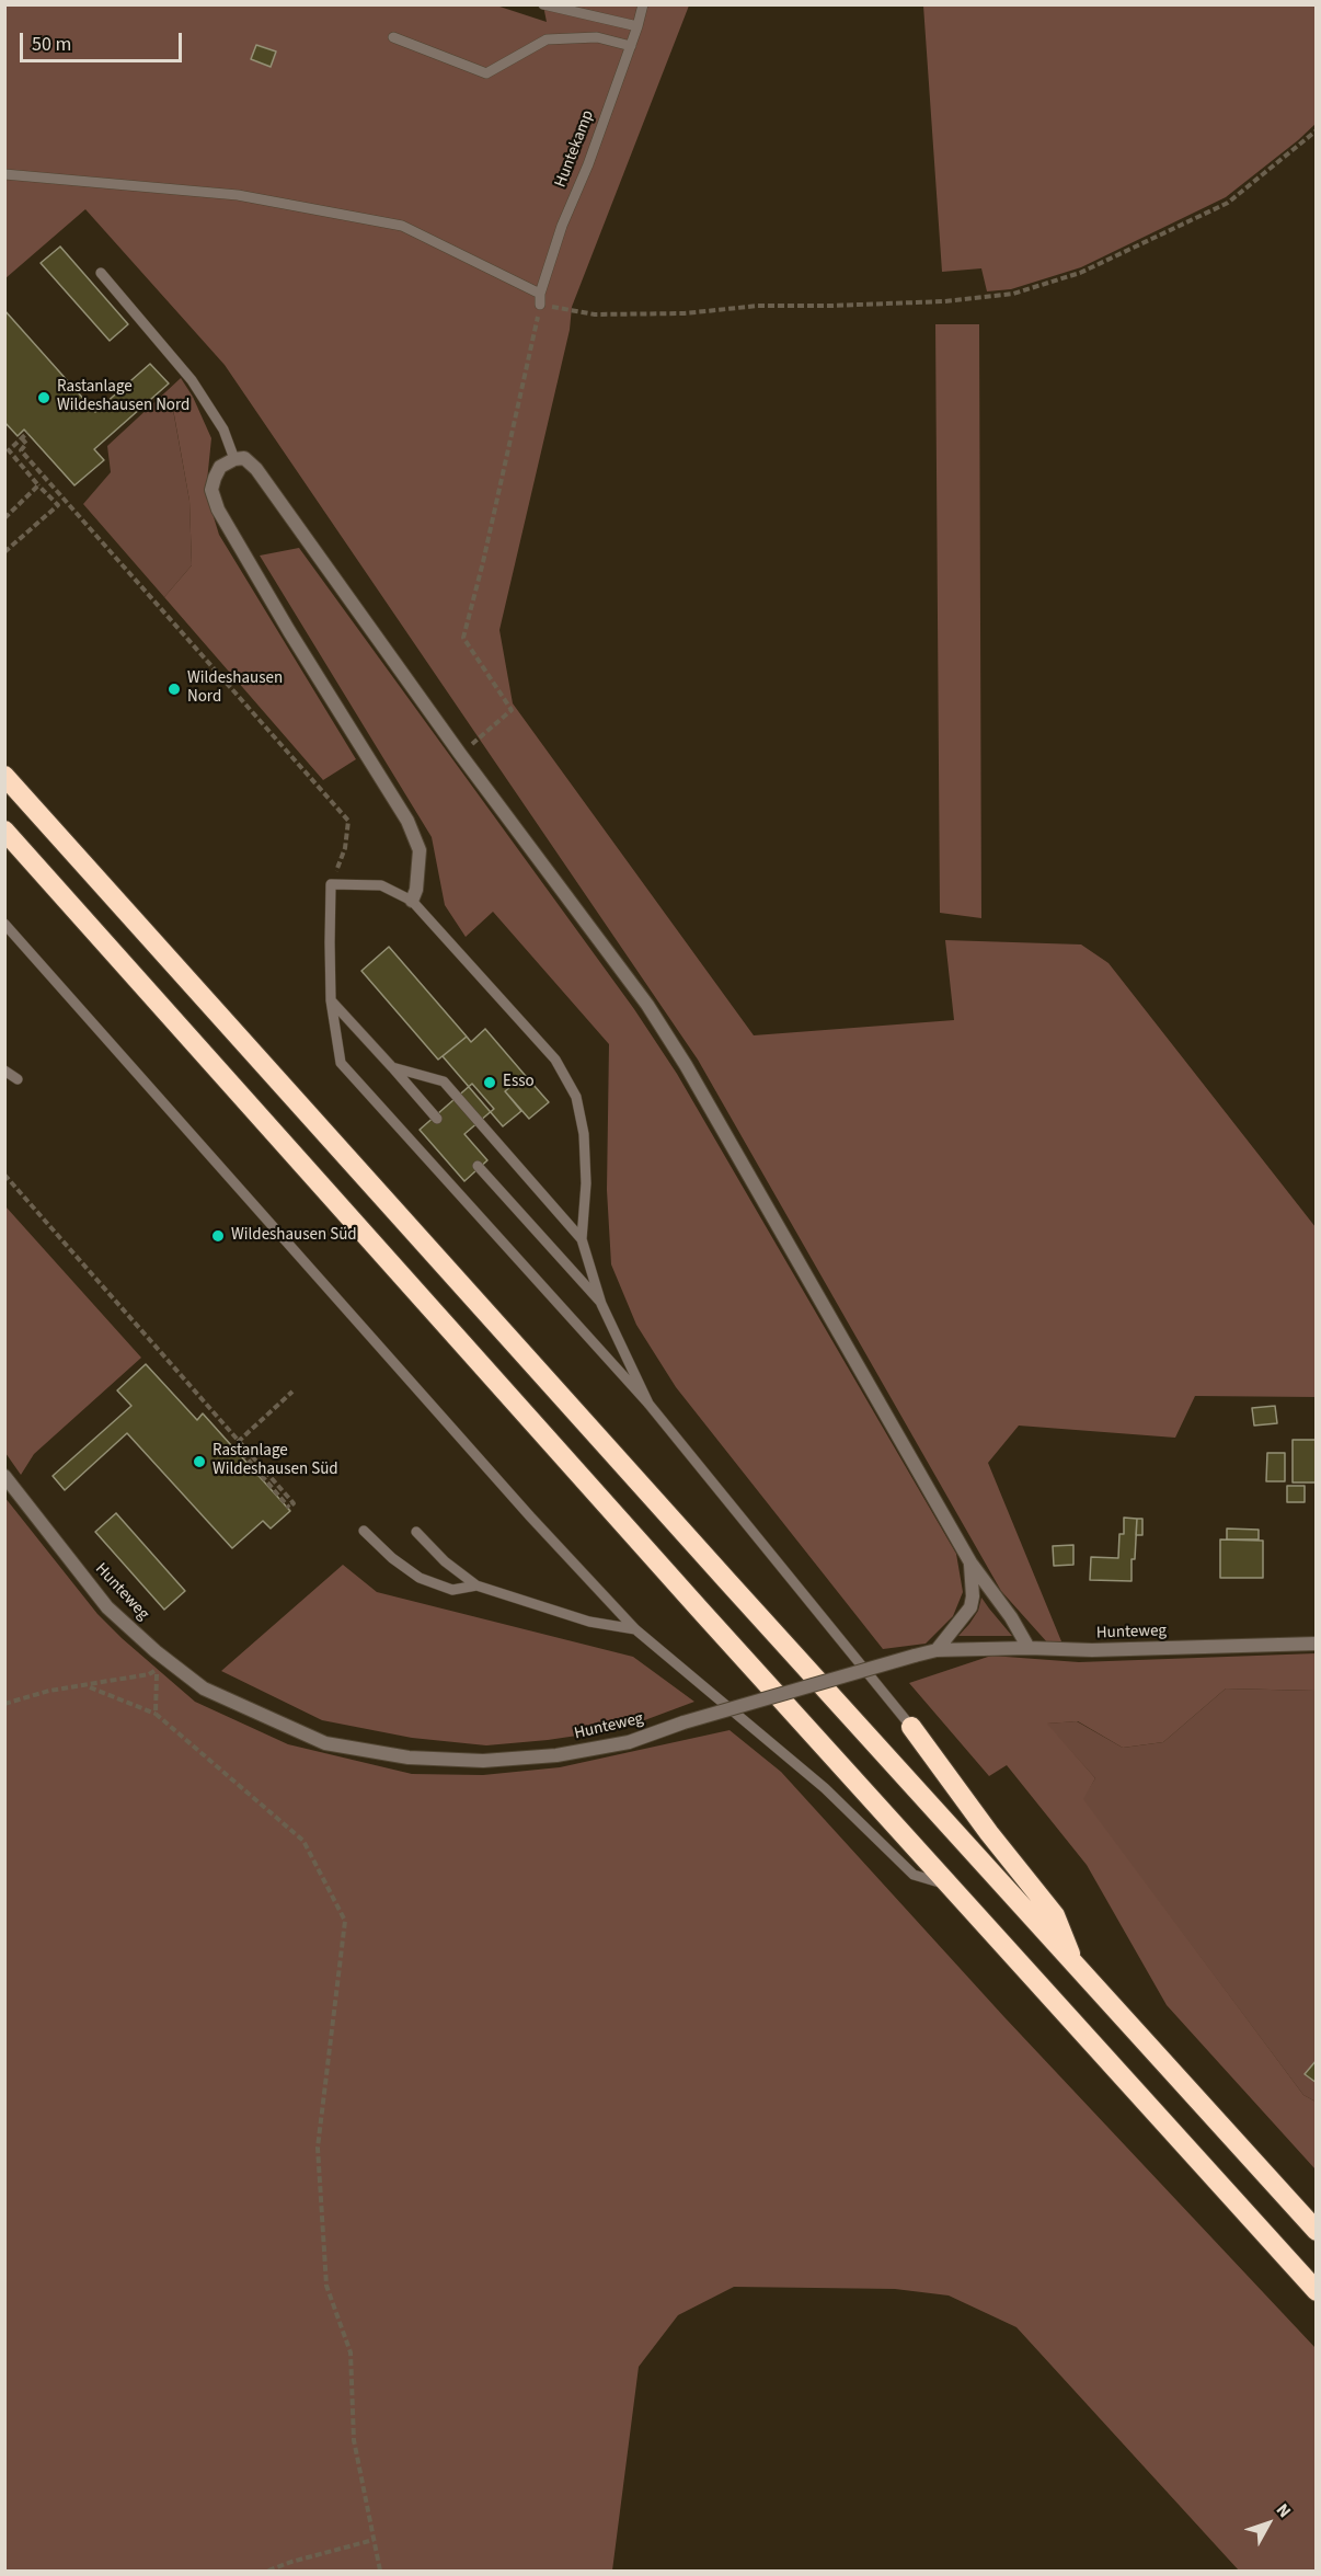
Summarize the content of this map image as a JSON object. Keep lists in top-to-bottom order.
{
  "streets": {
    "street": ["Hunteweg"],
    "lane": ["Huntekamp"]
  },
  "places": [
    "Rastanlage Wildeshausen Nord",
    "Wildeshausen Nord",
    "Esso",
    "Wildeshausen Süd",
    "Rastanlage Wildeshausen Süd"
  ],
  "scale_bar": "50 m",
  "north": "top right"
}
